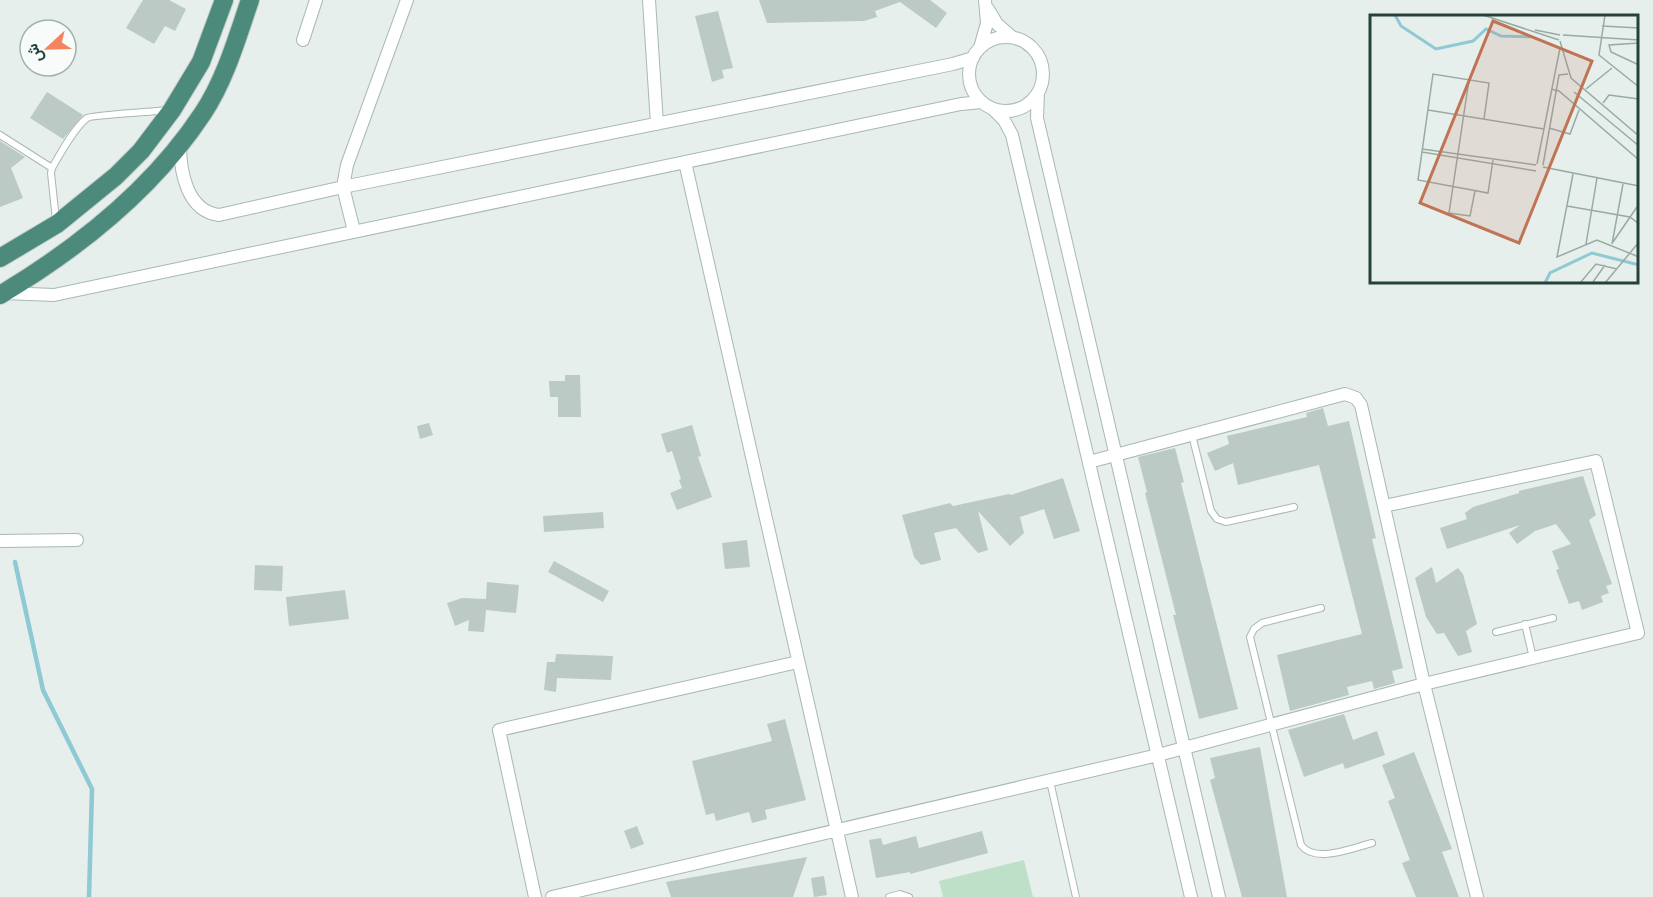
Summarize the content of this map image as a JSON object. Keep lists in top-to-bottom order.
{
  "north": "left"
}
